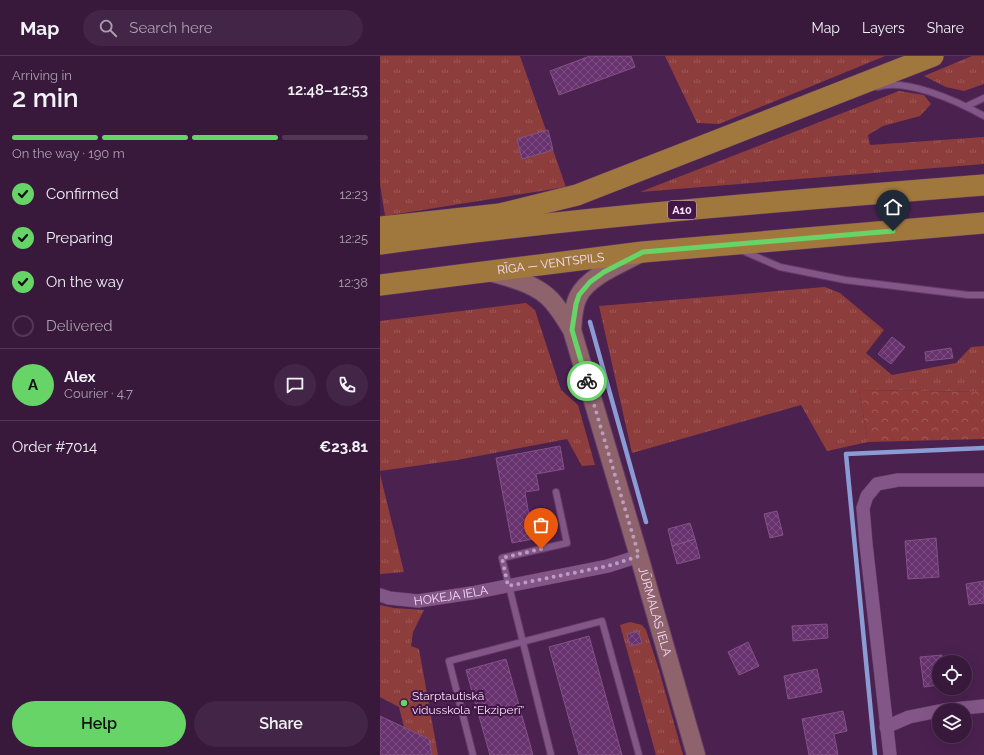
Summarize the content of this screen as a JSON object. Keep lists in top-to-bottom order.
{
  "streets": {
    "highway": ["A10", "RĪGA — VENTSPILS"],
    "main road": ["JŪRMALAS IELA"],
    "street": ["HOKEJA IELA"]
  },
  "crossings": [
    ["HOKEJA IELA", "JŪRMALAS IELA"]
  ],
  "places": ["Starptautiskā vidusskola “Ekziperī”"],
  "page": {
    "header": "Map",
    "search": "Search here",
    "nav": ["Map", "Layers", "Share"],
    "heading": ["2 min", "Arriving in", "12:48–12:53"],
    "panel": [
      "Alex",
      "Courier · 4.7",
      "Order #7014",
      "€23.81"
    ],
    "bar": "On the way · 190 m",
    "list": [
      ["Confirmed", "12:23"],
      ["Preparing", "12:25"],
      ["On the way", "12:38"],
      "Delivered"
    ],
    "round": "A",
    "buttons": ["Help", "Share"]
  }
}
